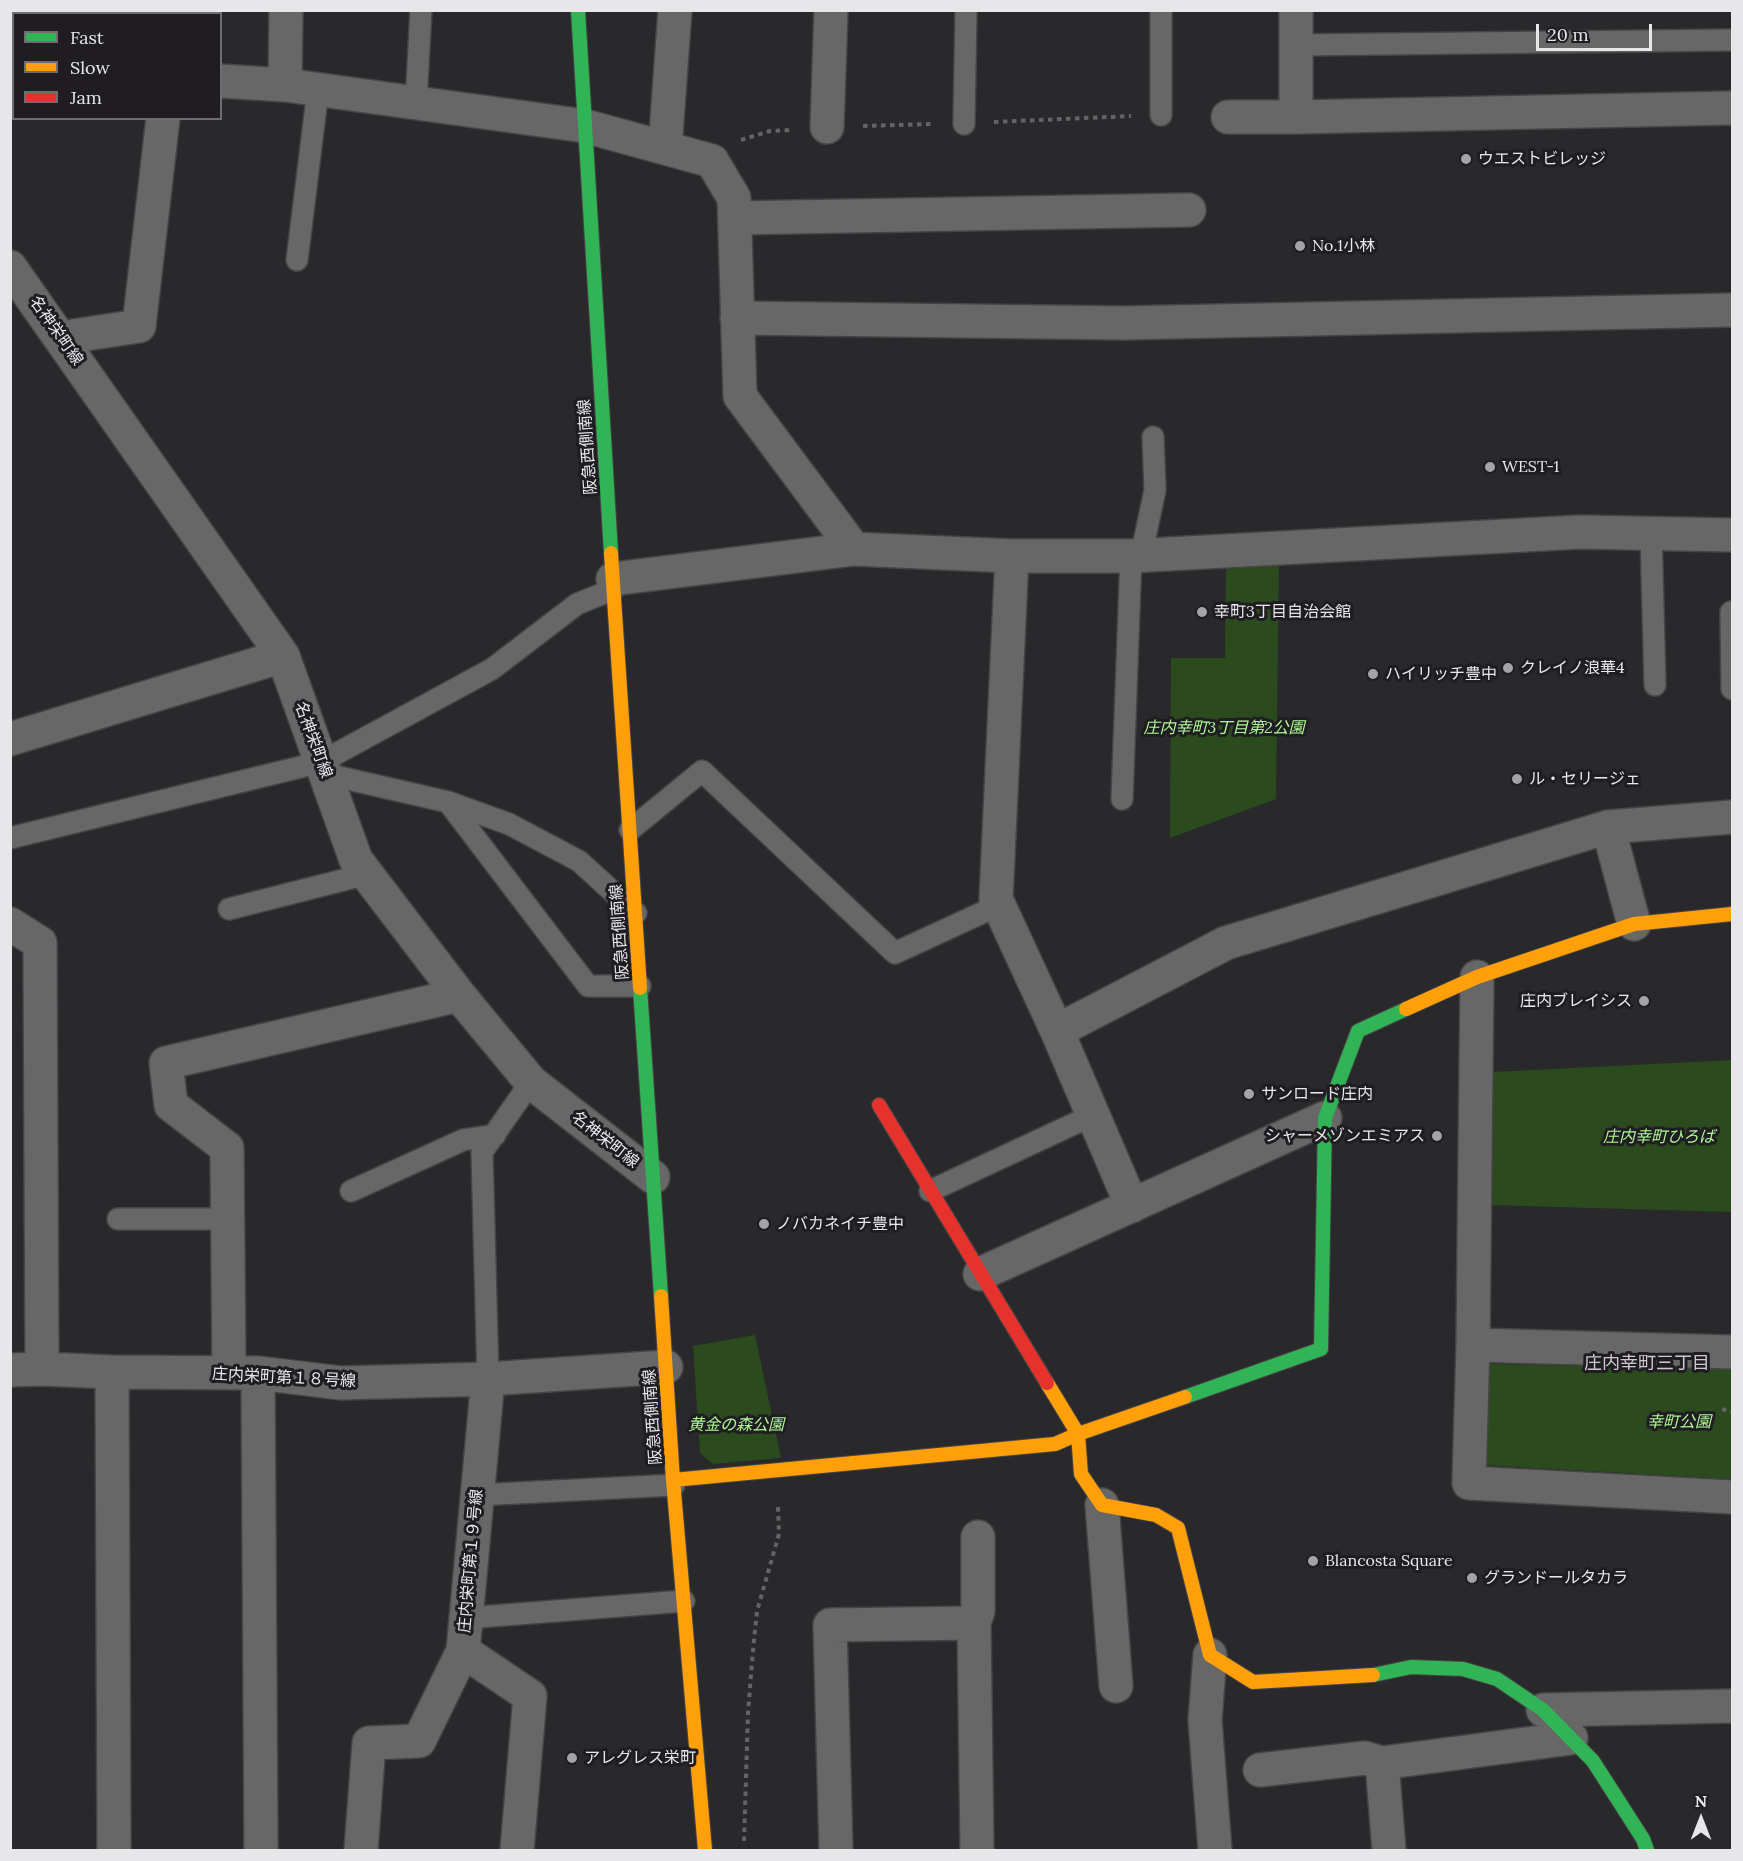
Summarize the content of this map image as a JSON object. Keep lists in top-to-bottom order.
{
  "streets": {
    "street": [
      "名神栄町線",
      "阪急西側南線",
      "庄内栄町第１８号線",
      "庄内栄町第１９号線"
    ]
  },
  "crossings": [
    ["名神栄町線", "阪急西側南線"],
    ["阪急西側南線", "庄内栄町第１８号線"],
    ["庄内栄町第１８号線", "庄内栄町第１９号線"]
  ],
  "districts": ["庄内幸町三丁目"],
  "parks": [
    "庄内幸町3丁目第2公園",
    "庄内幸町ひろば",
    "幸町公園",
    "黄金の森公園"
  ],
  "places": [
    "ウエストビレッジ",
    "No.1小林",
    "WEST-1",
    "幸町3丁目自治会館",
    "クレイノ浪華4",
    "ハイリッチ豊中",
    "ル・セリージェ",
    "庄内ブレイシス",
    "サンロード庄内",
    "シャーメゾンエミアス",
    "ノバカネイチ豊中",
    "Blancosta Square",
    "グランドールタカラ",
    "アレグレス栄町"
  ],
  "legend": ["Fast", "Slow", "Jam"],
  "scale_bar": "20 m",
  "north": "top"
}
